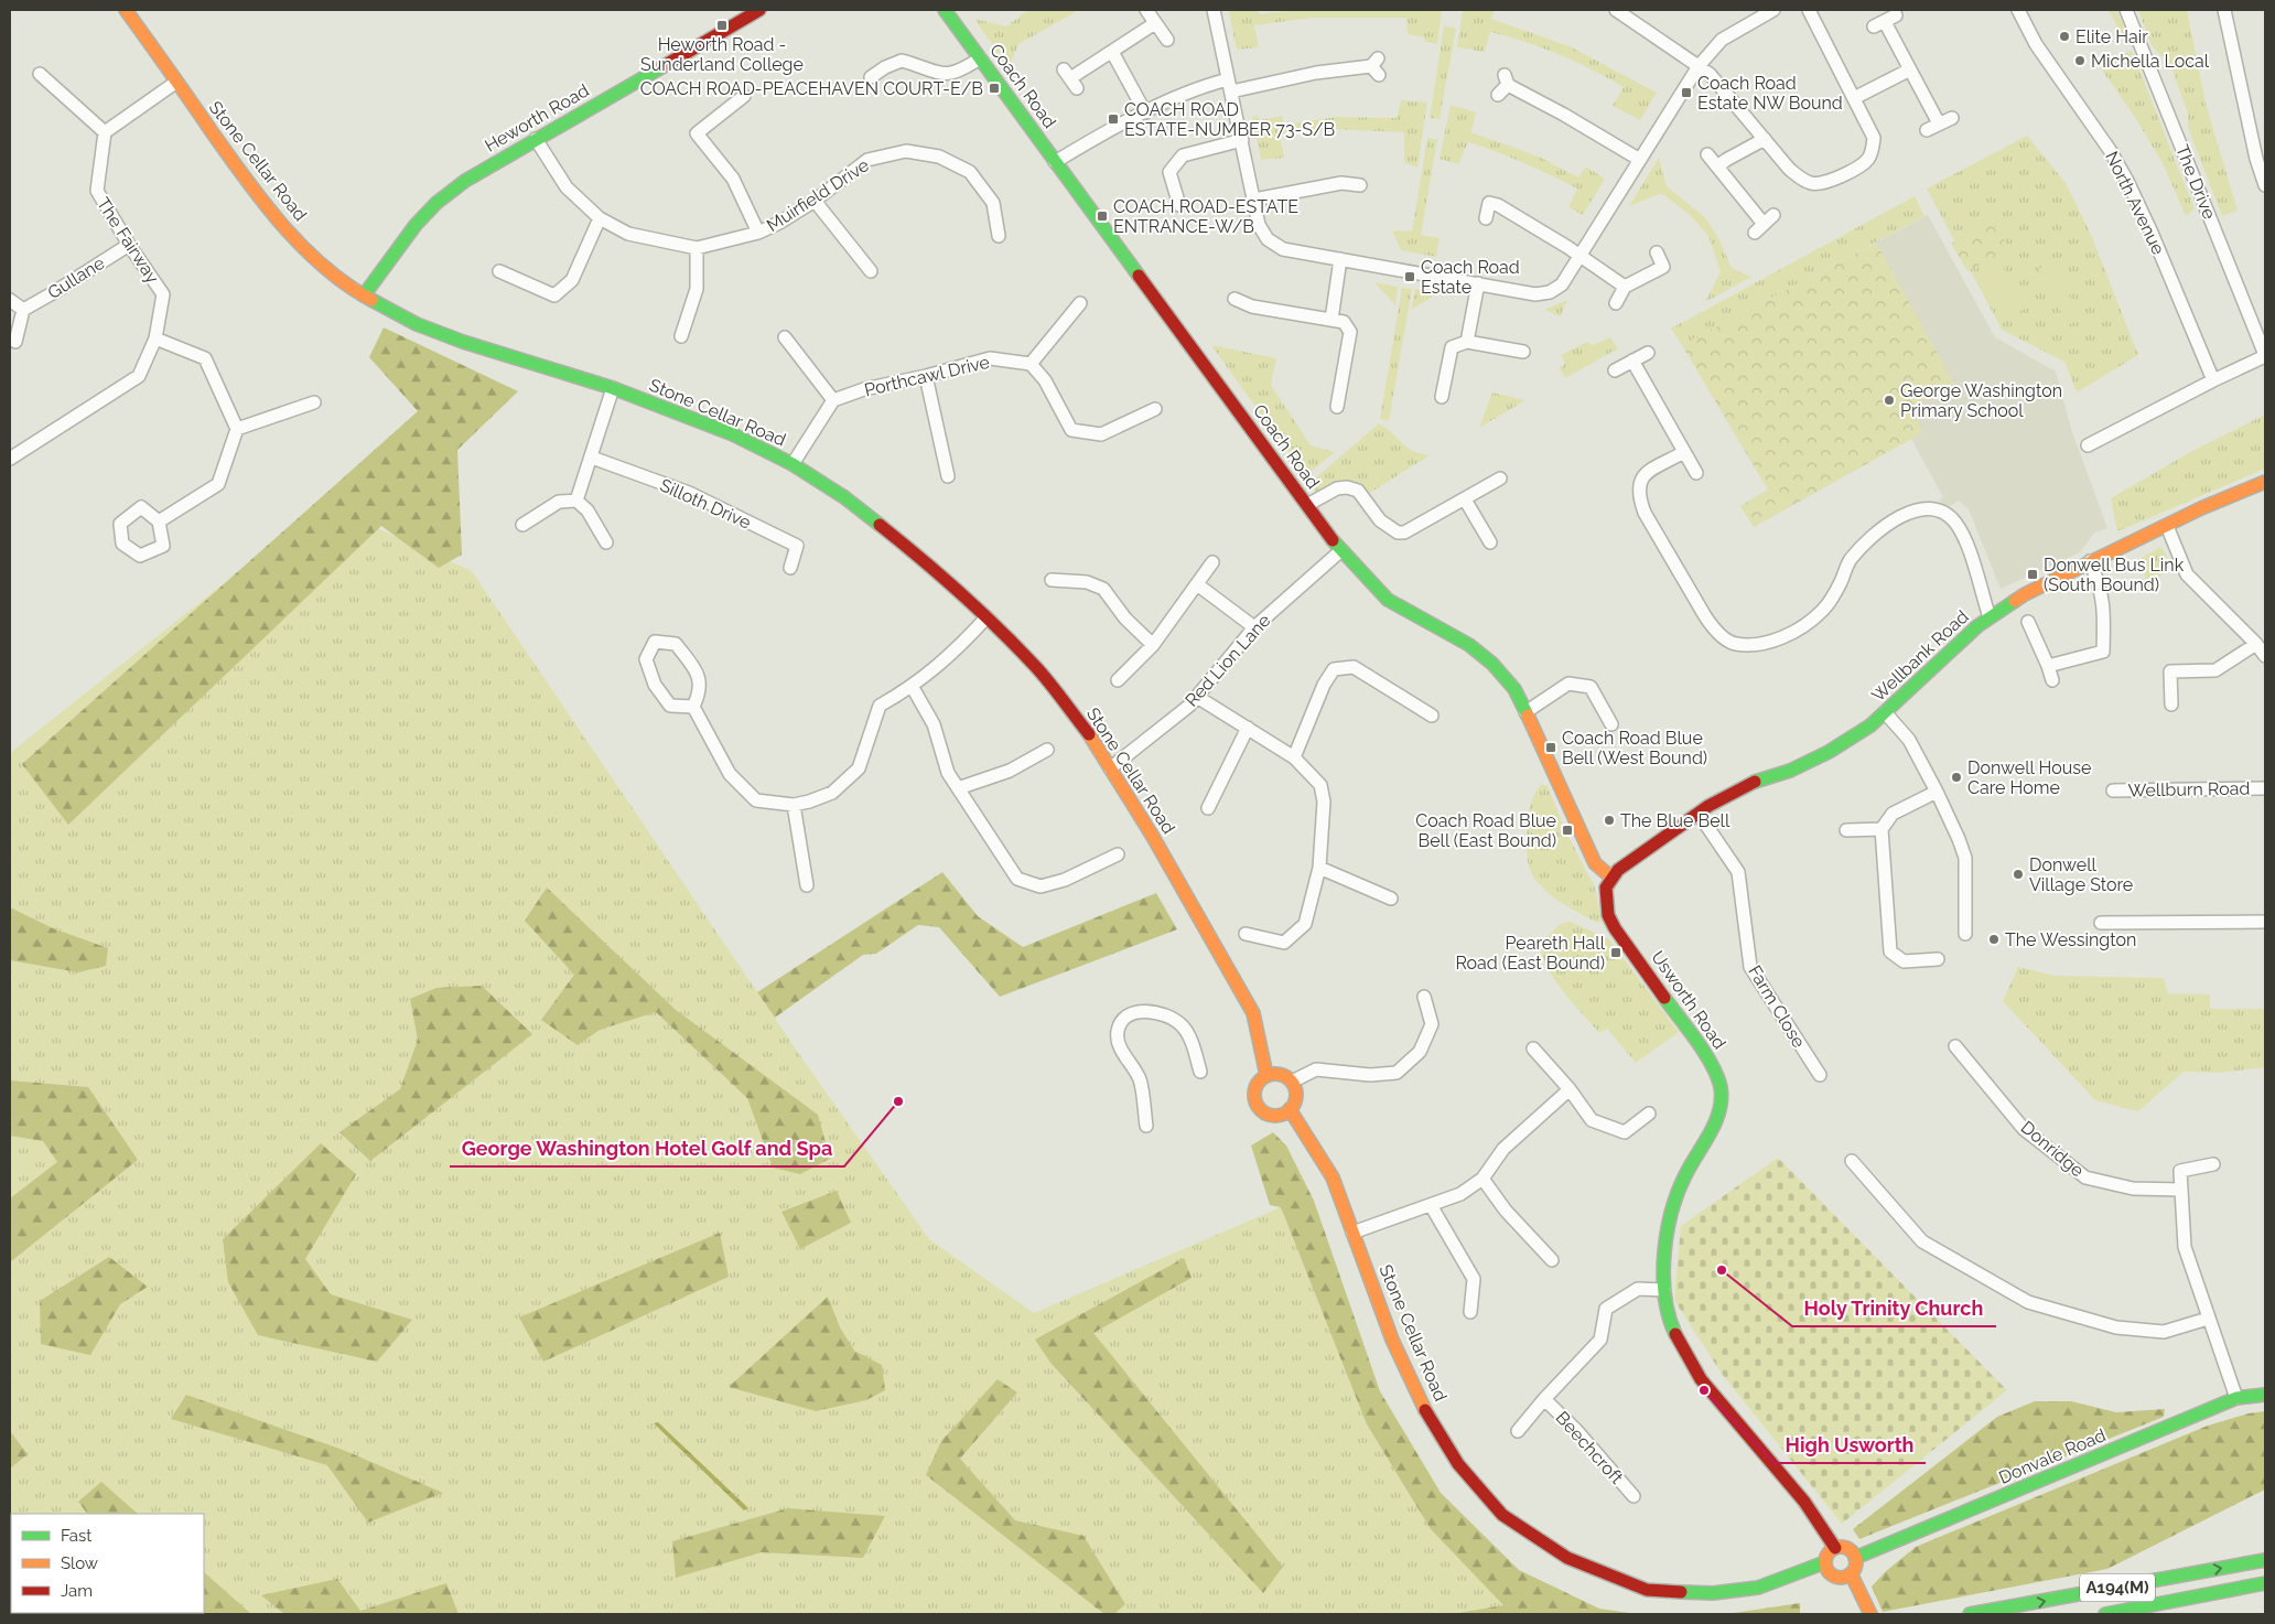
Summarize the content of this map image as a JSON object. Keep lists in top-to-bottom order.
{
  "streets": {
    "main road": [
      "Coach Road",
      "Heworth Road",
      "Stone Cellar Road",
      "Wellbank Road",
      "Usworth Road",
      "Donvale Road",
      "A194(M)"
    ],
    "street": [
      "The Drive",
      "Muirfield Drive",
      "North Avenue",
      "The Fairway",
      "Gullane",
      "Porthcawl Drive",
      "Silloth Drive",
      "Red Lion Lane",
      "Wellburn Road",
      "Farm Close",
      "Donridge",
      "Beechcroft"
    ]
  },
  "crossings": [
    ["Coach Road", "Wellbank Road"],
    ["Coach Road", "Red Lion Lane"],
    ["Coach Road", "Usworth Road"],
    ["Heworth Road", "Stone Cellar Road"],
    ["Heworth Road", "Muirfield Drive"],
    ["Stone Cellar Road", "Red Lion Lane"],
    ["Stone Cellar Road", "Usworth Road"],
    ["Stone Cellar Road", "Donvale Road"],
    ["The Fairway", "Gullane"],
    ["Wellbank Road", "Usworth Road"],
    ["Wellbank Road", "Farm Close"],
    ["Usworth Road", "Beechcroft"],
    ["Usworth Road", "Donvale Road"]
  ],
  "places": {
    "transit": [
      "Heworth Road - Sunderland College",
      "COACH ROAD-PEACEHAVEN COURT-E/B",
      "Coach Road Estate NW Bound",
      "COACH ROAD ESTATE-NUMBER 73-S/B",
      "COACH ROAD-ESTATE ENTRANCE-W/B",
      "Coach Road Estate",
      "Donwell Bus Link (South Bound)",
      "Coach Road Blue Bell (West Bound)",
      "Coach Road Blue Bell (East Bound)",
      "Peareth Hall Road (East Bound)"
    ],
    "other": [
      "Elite Hair",
      "Michella Local",
      "George Washington Primary School",
      "Donwell House Care Home",
      "The Blue Bell",
      "Donwell Village Store",
      "The Wessington",
      "George Washington Hotel Golf and Spa",
      "Holy Trinity Church",
      "High Usworth"
    ]
  },
  "legend": ["Fast", "Slow", "Jam"]
}
